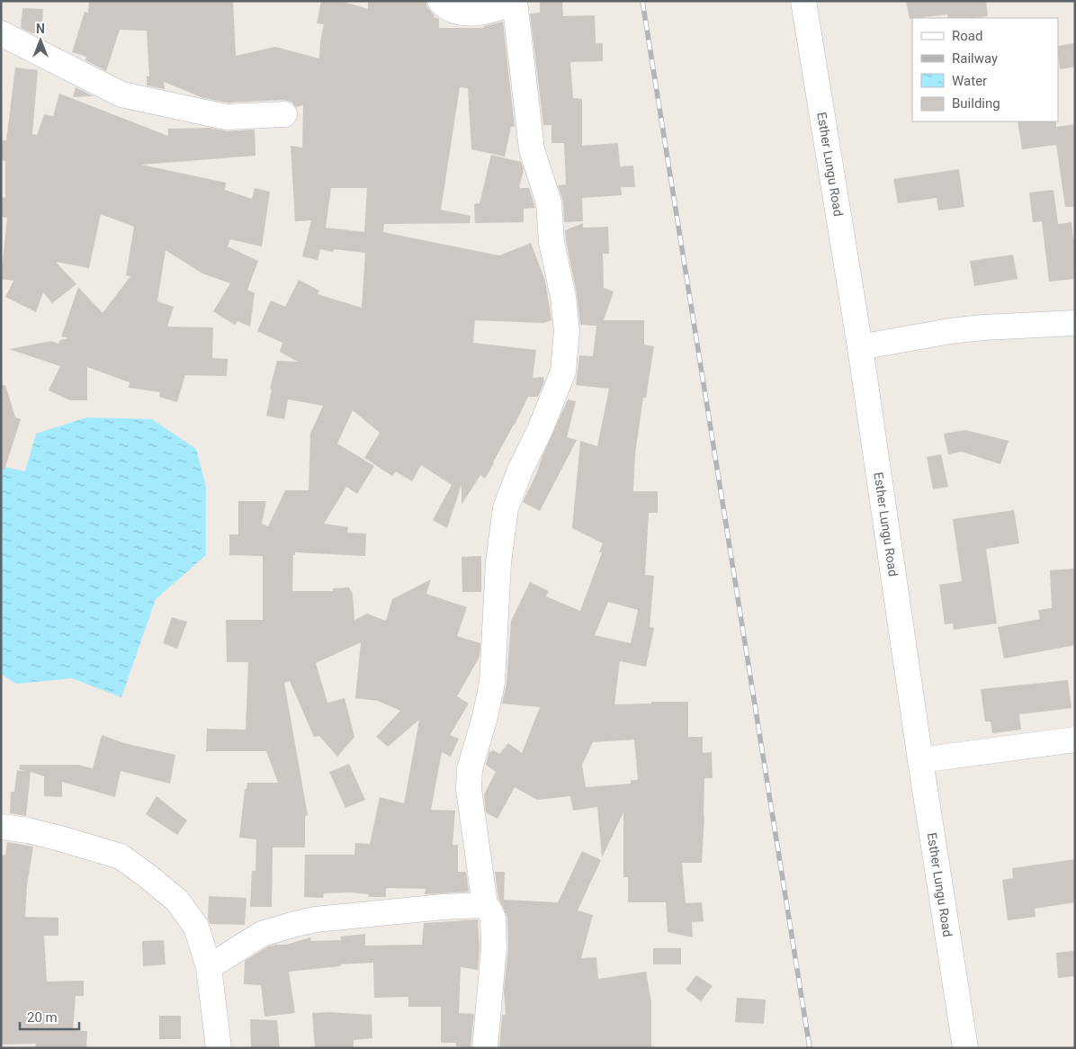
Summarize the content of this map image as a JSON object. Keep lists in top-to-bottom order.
{
  "streets": {
    "street": ["Esther Lungu Road"]
  },
  "legend": [
    "Road",
    "Railway",
    "Water",
    "Building"
  ],
  "scale_bar": "20 m",
  "north": "top"
}
